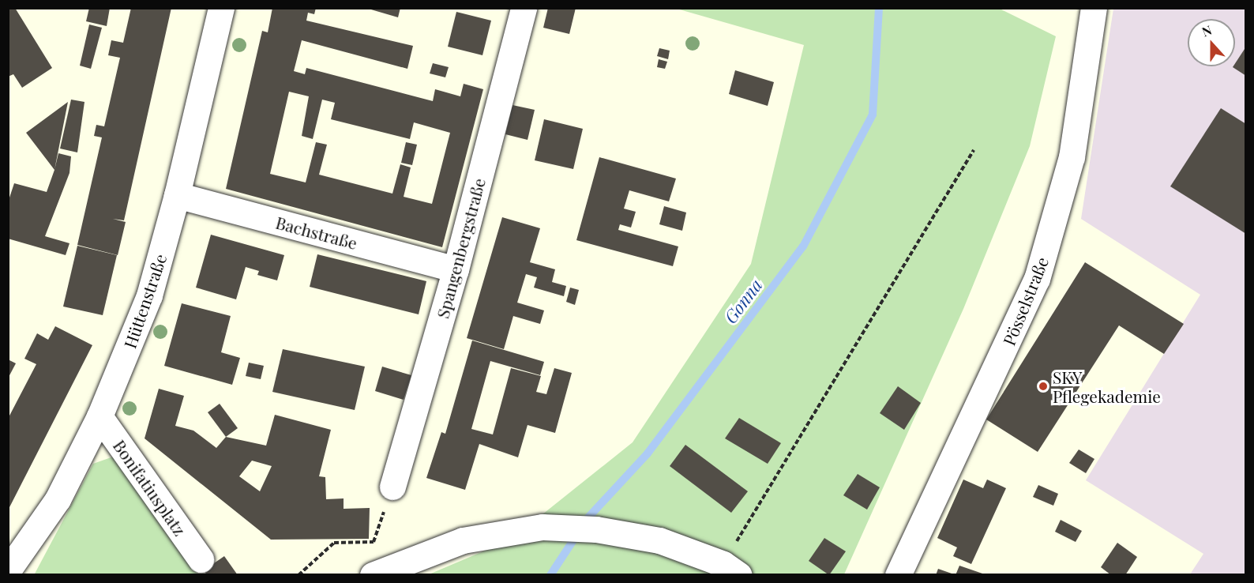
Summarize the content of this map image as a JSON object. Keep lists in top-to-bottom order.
{
  "streets": {
    "street": [
      "Bachstraße",
      "Spangenbergstraße",
      "Hüttenstraße",
      "Pösselstraße",
      "Bonifatiusplatz"
    ]
  },
  "crossings": [
    ["Bachstraße", "Spangenbergstraße"],
    ["Bachstraße", "Hüttenstraße"],
    ["Hüttenstraße", "Bonifatiusplatz"]
  ],
  "water": ["Gonna"],
  "places": ["SKY Pflegekademie"],
  "north": "top"
}
